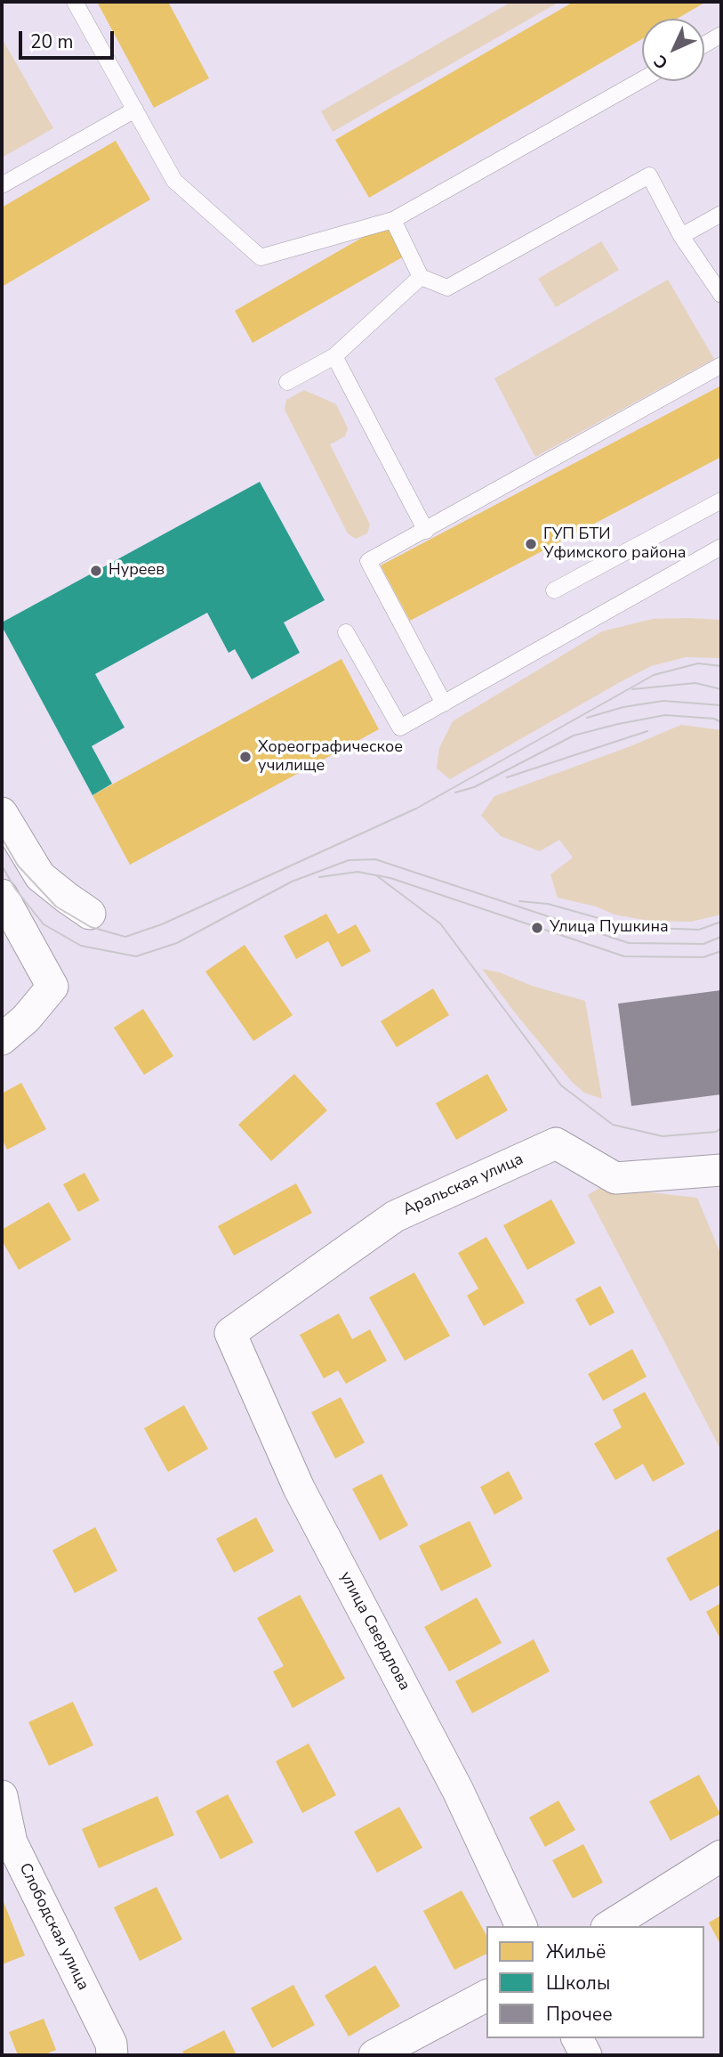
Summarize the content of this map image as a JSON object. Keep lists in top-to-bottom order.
{
  "streets": {
    "street": ["Аральская улица", "улица Свердлова", "Слободская улица"]
  },
  "crossings": [
    ["Аральская улица", "улица Свердлова"]
  ],
  "places": [
    "ГУП БТИ Уфимского района",
    "Нуреев",
    "Хореографическое училище",
    "Улица Пушкина"
  ],
  "legend": ["Жильё", "Школы", "Прочее"],
  "scale_bar": "20 m",
  "north": "bottom left"
}
